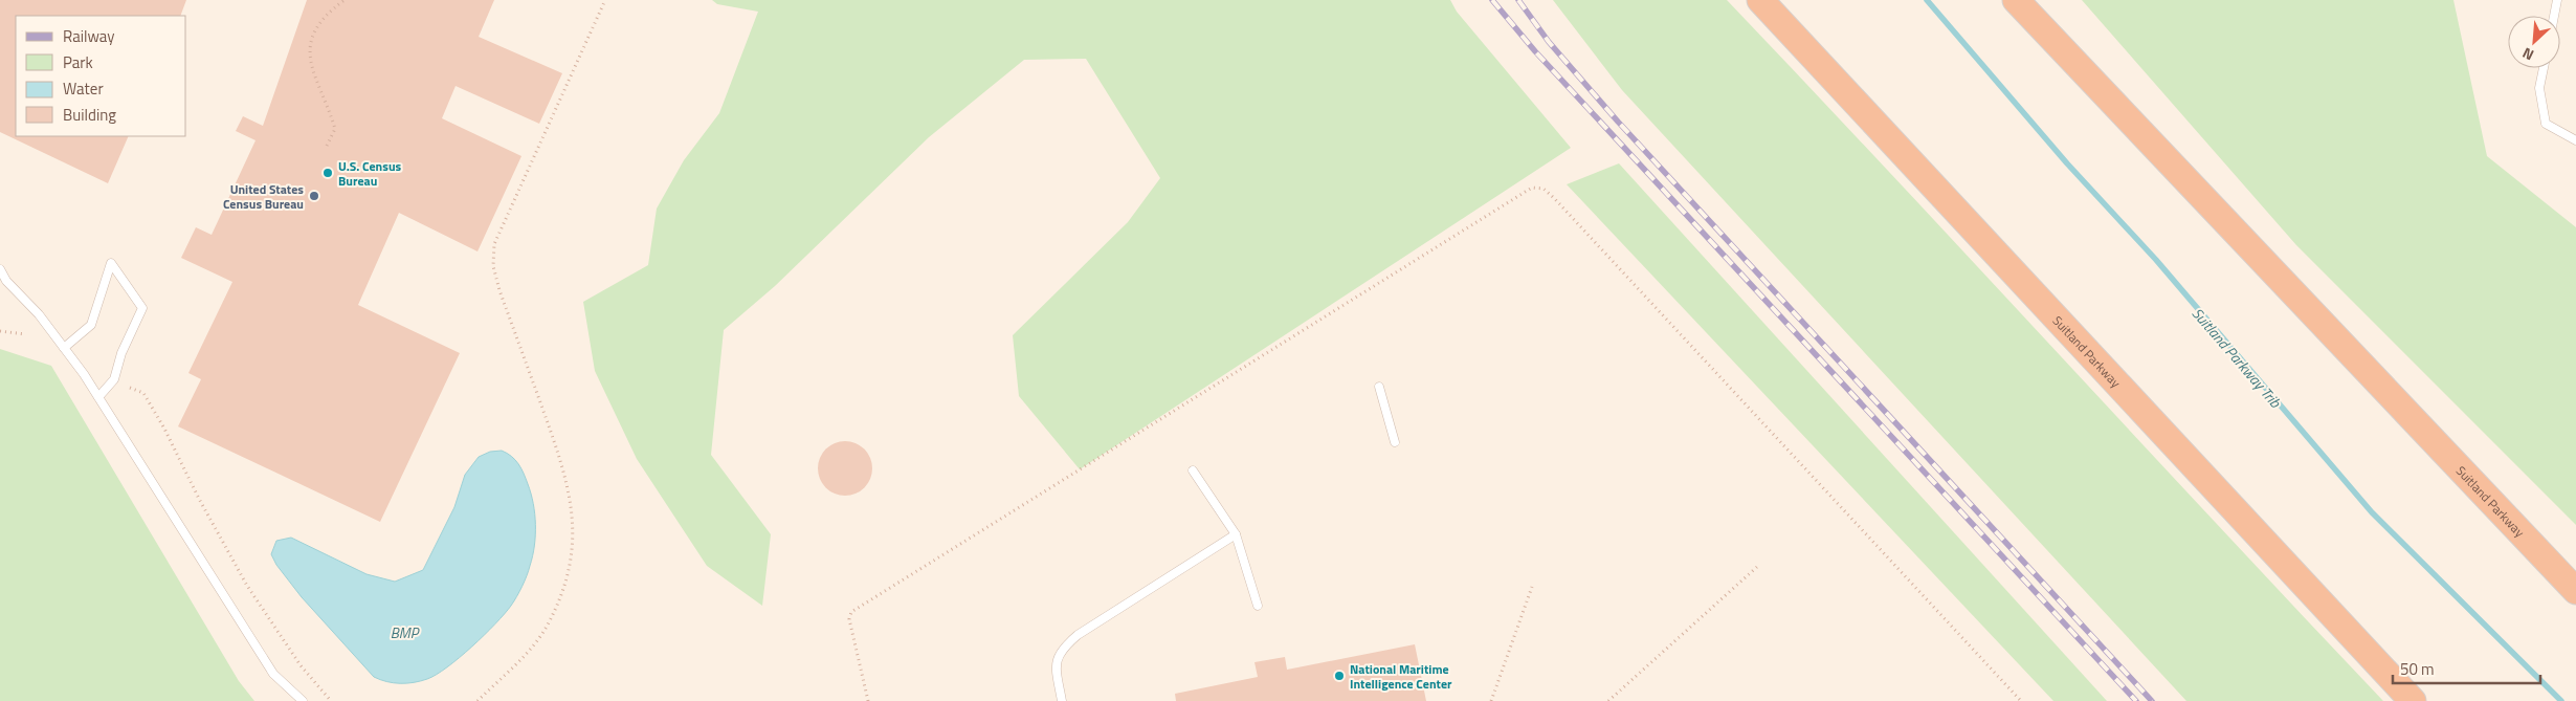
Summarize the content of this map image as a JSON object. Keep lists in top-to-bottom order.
{
  "streets": {
    "highway": ["Suitland Parkway"]
  },
  "water": ["Suitland Parkway Trib", "BMP"],
  "places": ["U.S. Census Bureau", "United States Census Bureau", "National Maritime Intelligence Center"],
  "legend": [
    "Railway",
    "Park",
    "Water",
    "Building"
  ],
  "scale_bar": "50 m",
  "north": "bottom left"
}
